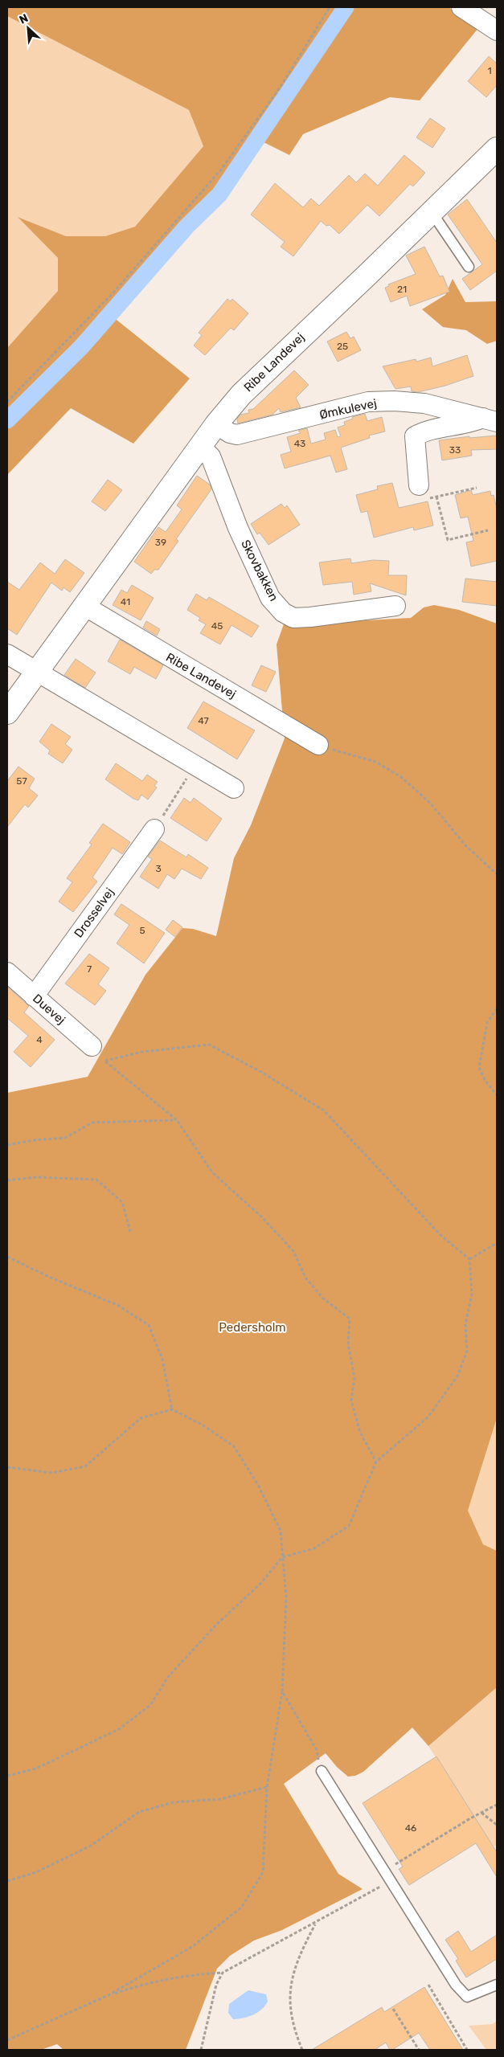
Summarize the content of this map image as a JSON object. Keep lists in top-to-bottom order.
{
  "streets": {
    "main road": ["Ribe Landevej"],
    "street": [
      "Ømkulevej",
      "Skovbakken",
      "Drosselvej",
      "Duevej"
    ]
  },
  "crossings": [
    ["Ribe Landevej", "Ømkulevej"],
    ["Ribe Landevej", "Skovbakken"],
    ["Drosselvej", "Duevej"]
  ],
  "parks": ["Pedersholm"],
  "house_numbers": [
    "1",
    "21",
    "25",
    "43",
    "33",
    "39",
    "41",
    "45",
    "47",
    "57",
    "3",
    "5",
    "7",
    "4",
    "46"
  ],
  "north": "top left"
}
